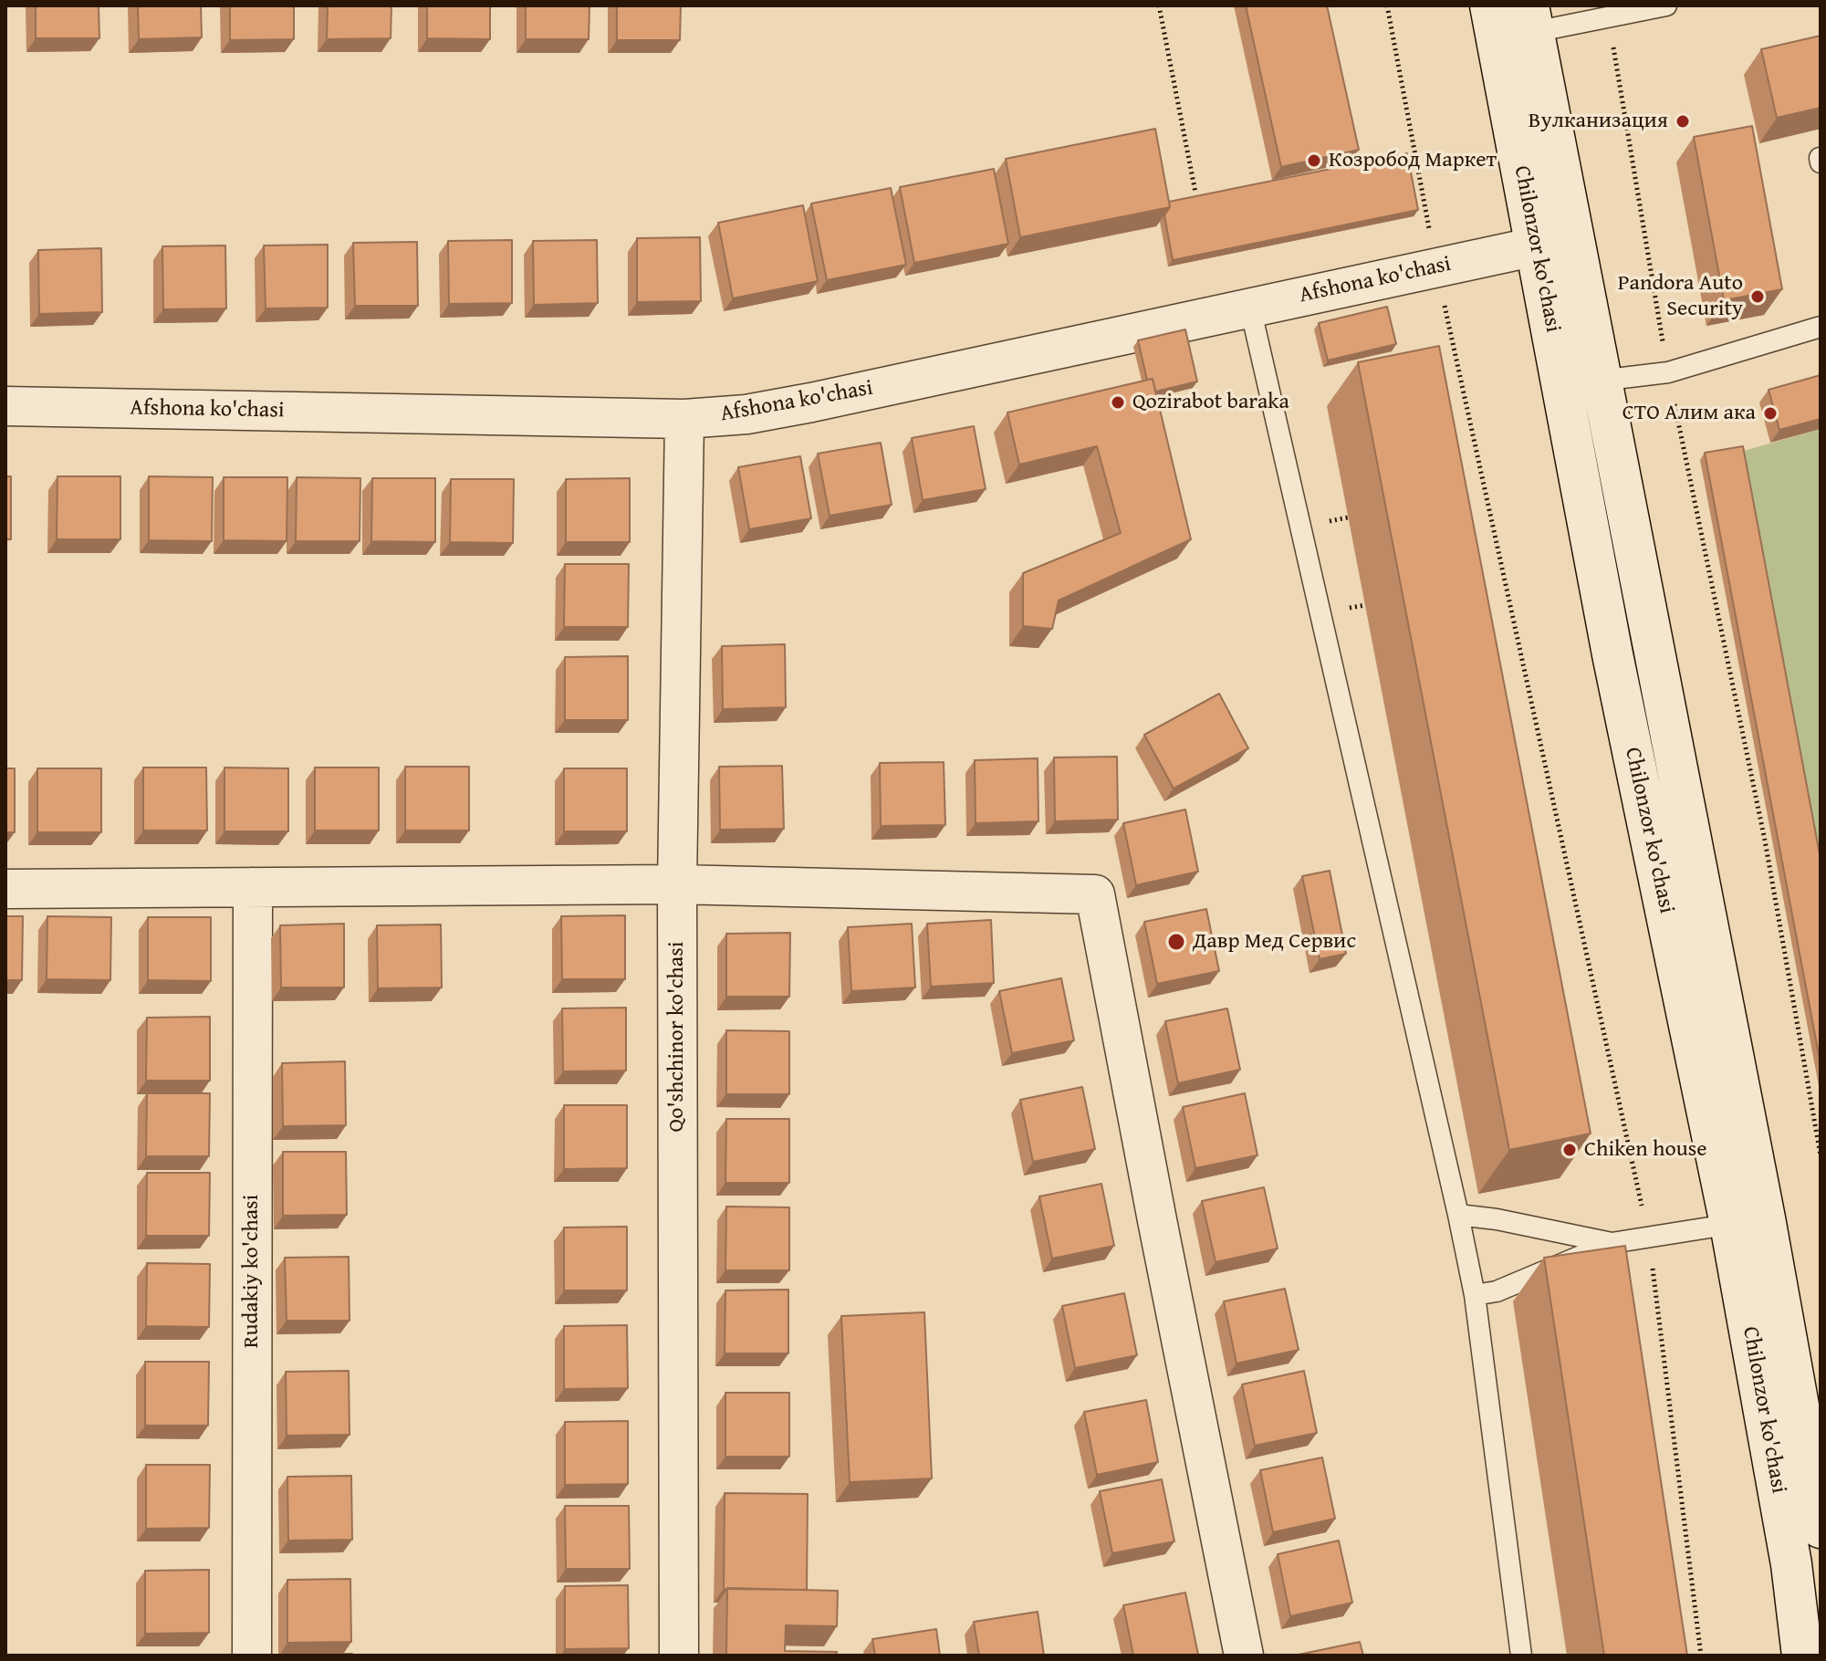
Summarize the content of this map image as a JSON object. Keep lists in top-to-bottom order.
{
  "streets": {
    "main road": ["Chilonzor ko'chasi"],
    "street": ["Afshona ko'chasi", "Qo'shchinor ko'chasi", "Rudakiy ko'chasi"]
  },
  "crossings": [
    ["Chilonzor ko'chasi", "Afshona ko'chasi"],
    ["Afshona ko'chasi", "Qo'shchinor ko'chasi"]
  ],
  "places": [
    "Вулканизация",
    "Козробод Маркет",
    "Pandora Auto Security",
    "Qozirabot baraka",
    "СТО Алим ака",
    "Давр Мед Сервис",
    "Chiken house"
  ]
}
